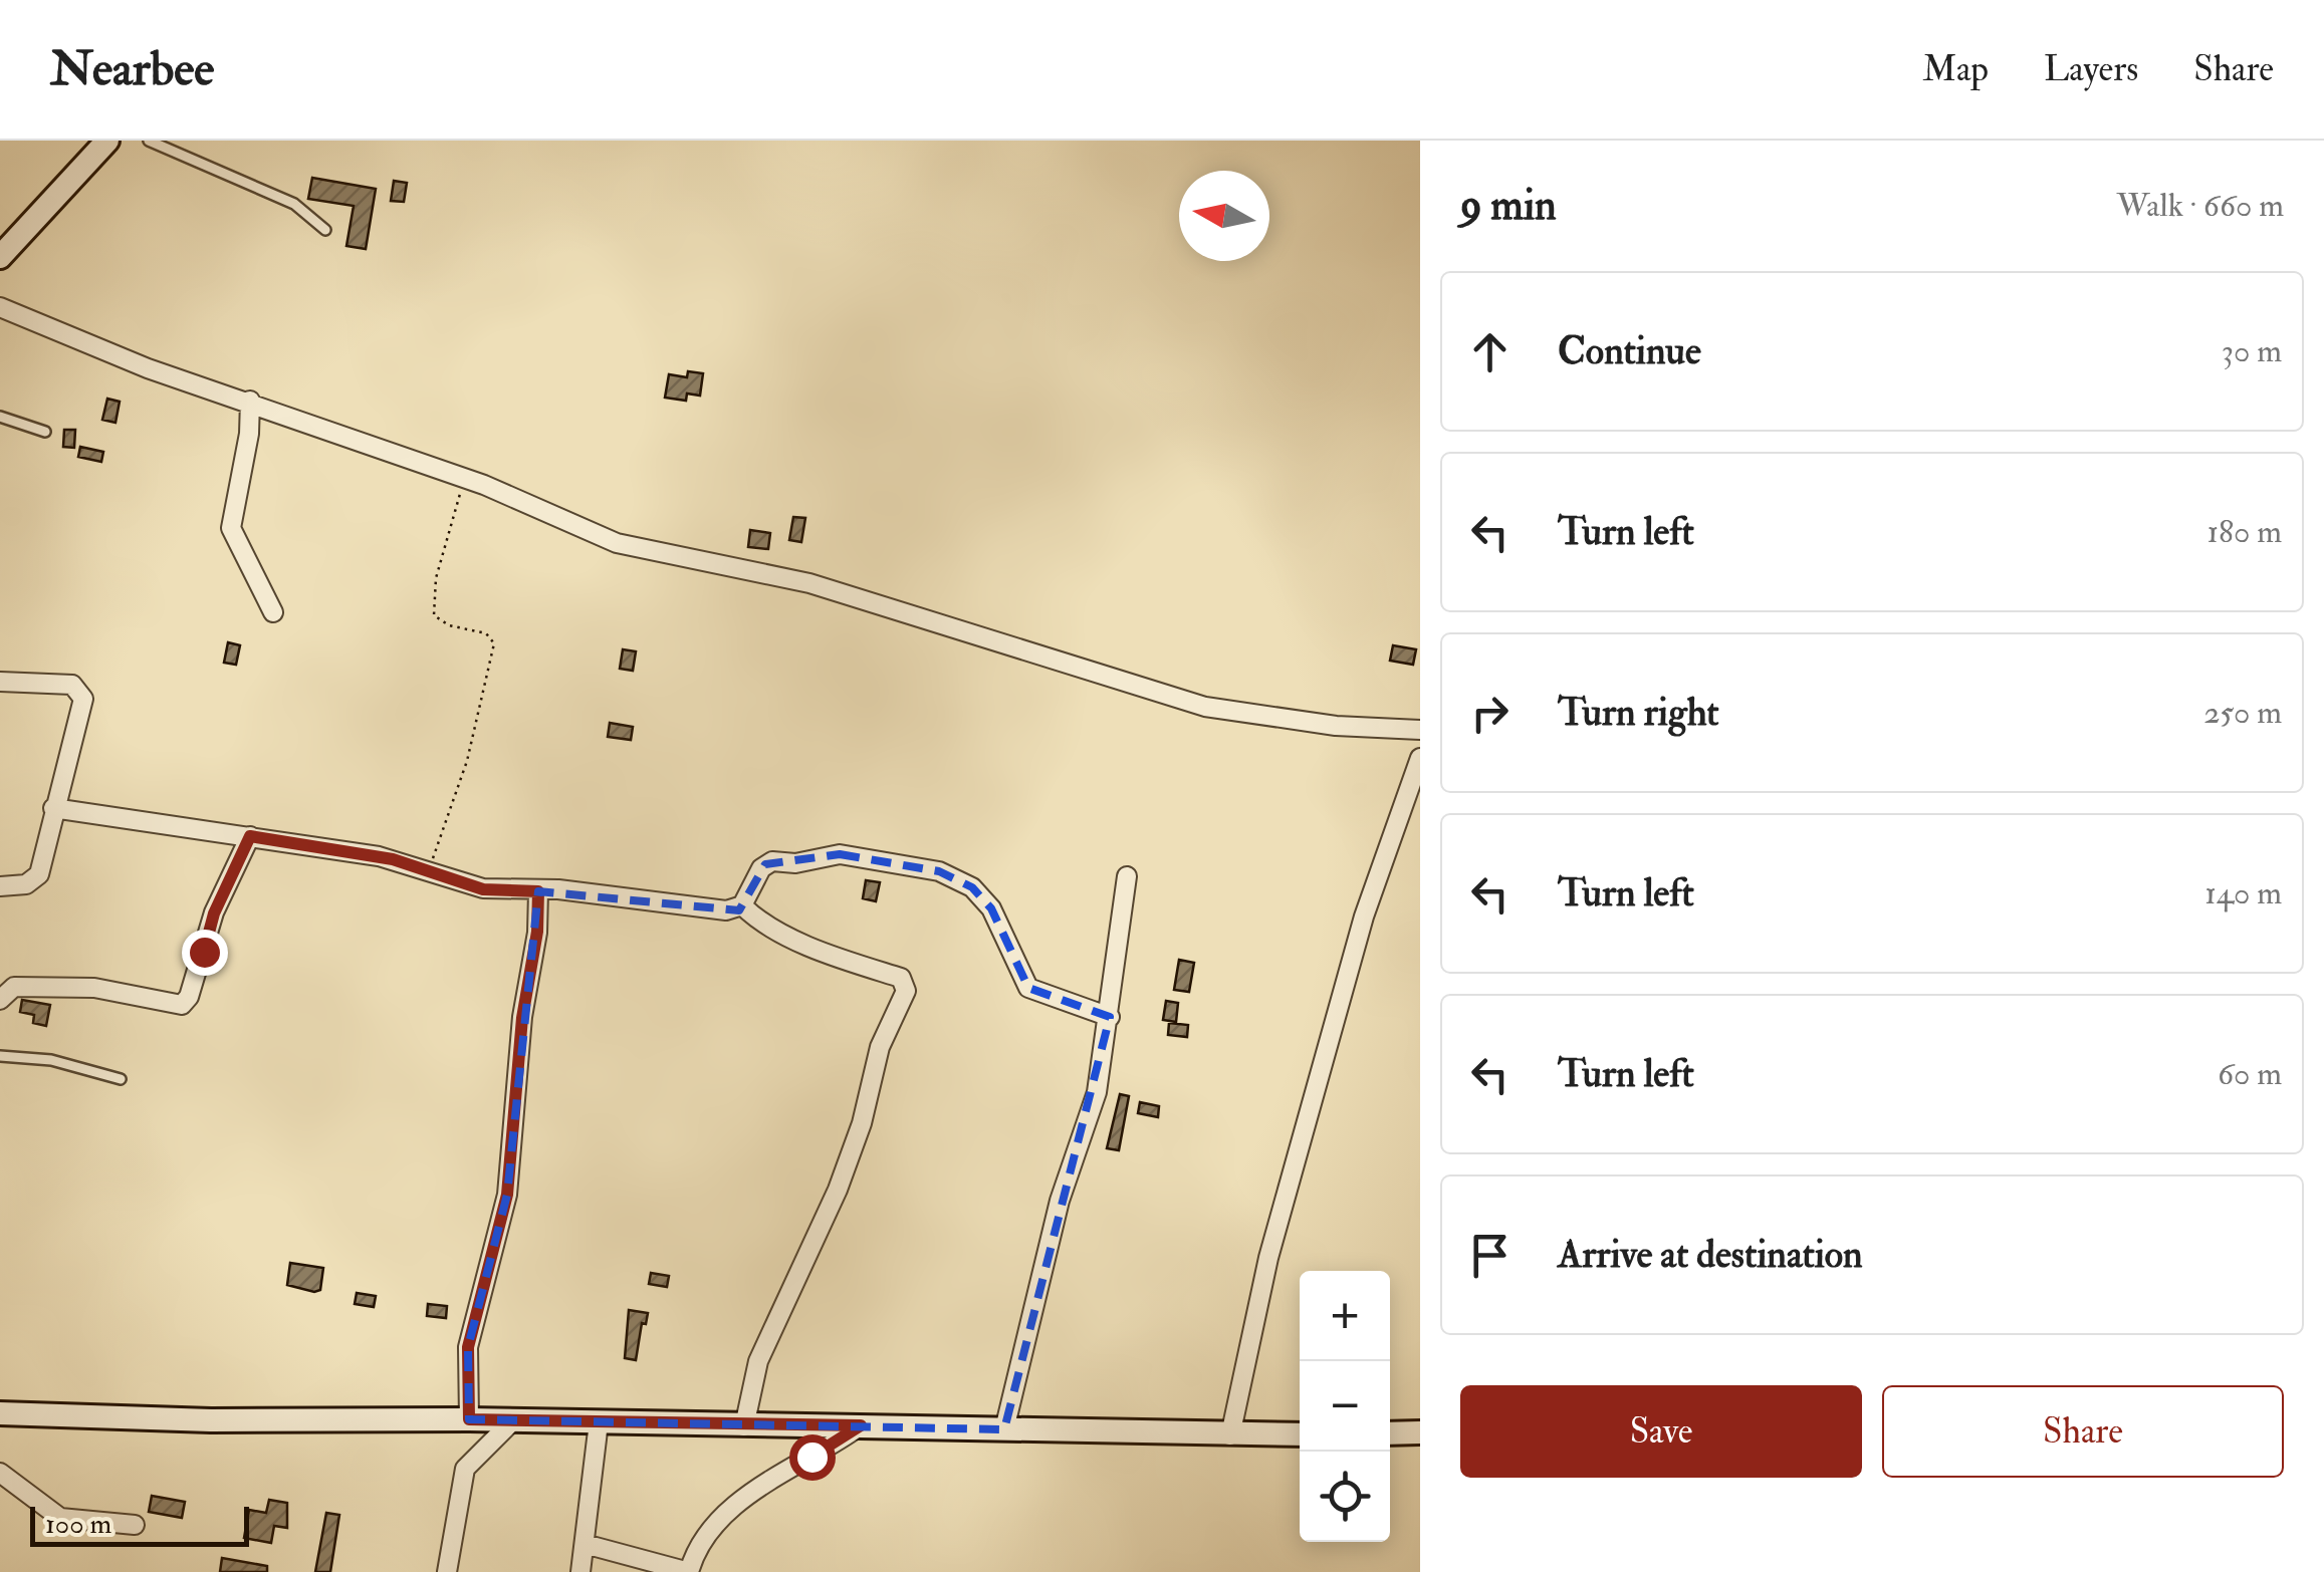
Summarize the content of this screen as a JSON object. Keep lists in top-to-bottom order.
{
  "scale_bar": "100 m",
  "north": "left",
  "page": {
    "header": "Nearbee",
    "nav": ["Map", "Layers", "Share"],
    "heading": ["9 min", "Walk · 660 m"],
    "list": [
      ["Continue", "30 m"],
      ["Turn left", "180 m"],
      ["Turn right", "250 m"],
      ["Turn left", "140 m"],
      ["Turn left", "60 m"],
      "Arrive at destination"
    ],
    "map_buttons": ["+", "−"],
    "buttons": ["Save", "Share"],
    "scale": "100 m"
  }
}
